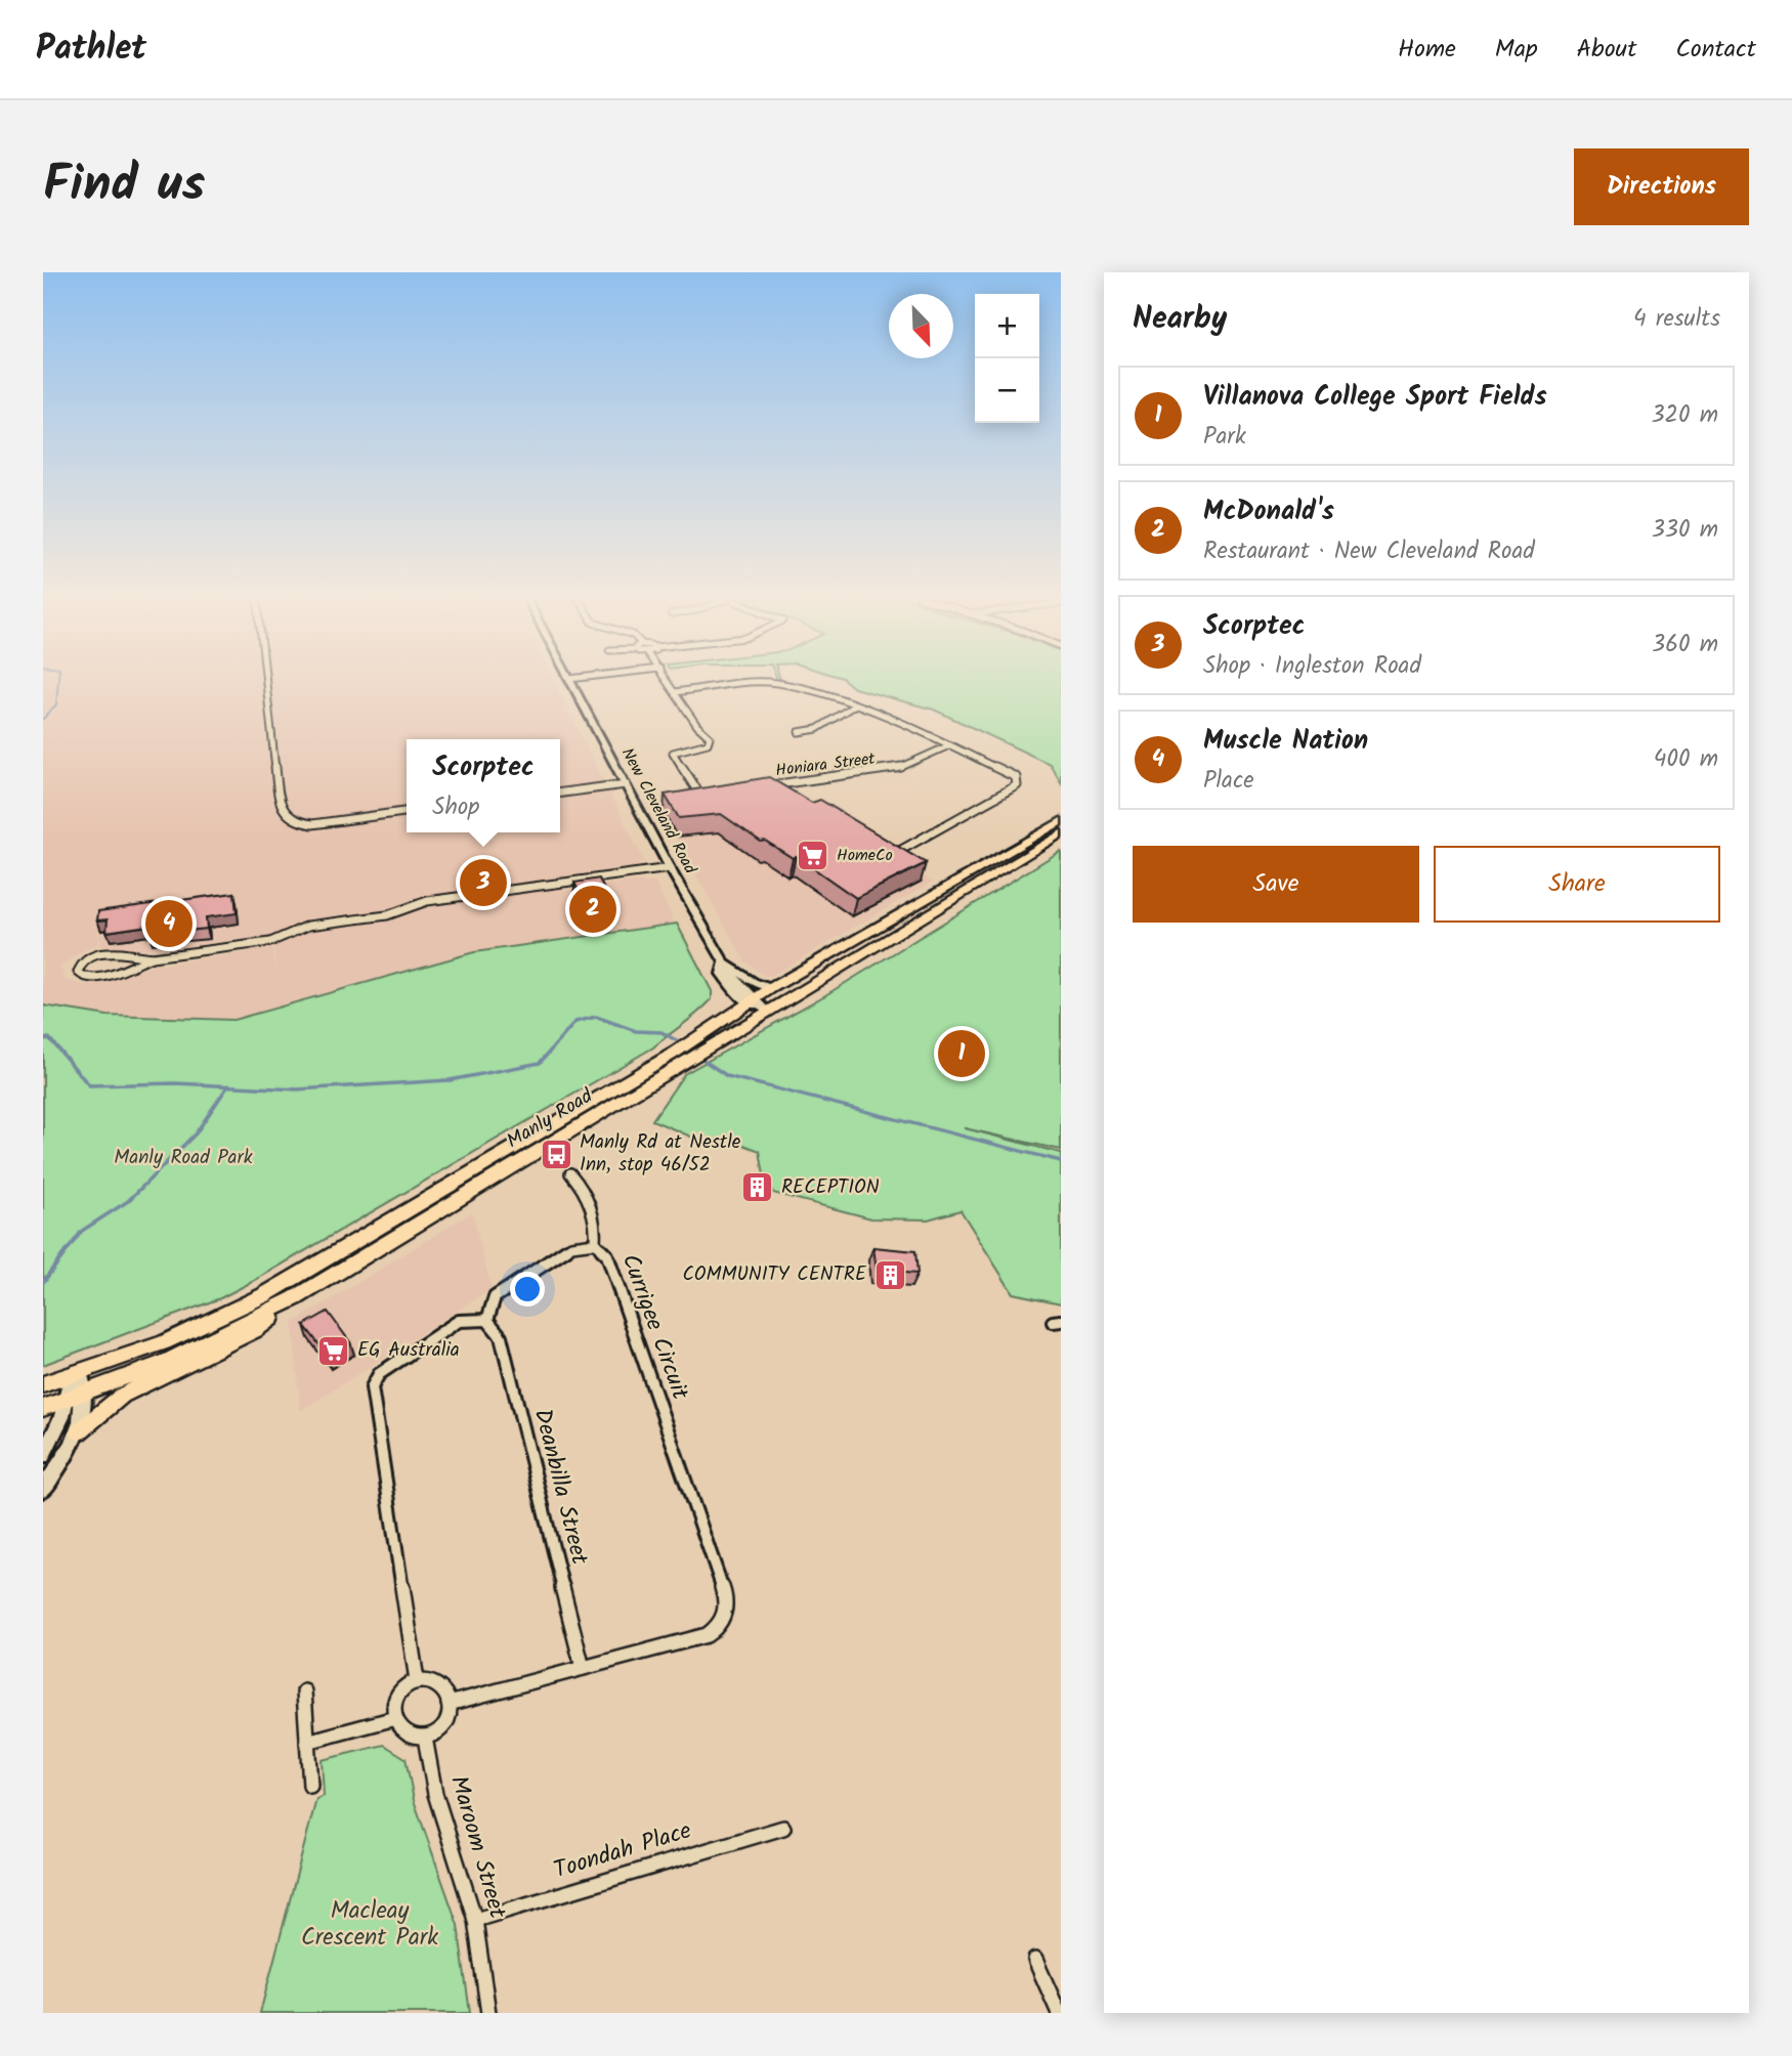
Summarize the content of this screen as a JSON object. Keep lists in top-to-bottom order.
{
  "streets": {
    "main road": ["Manly Road"],
    "street": [
      "Honiara Street",
      "New Cleveland Road",
      "Currigee Circuit",
      "Deanbilla Street",
      "Maroom Street",
      "Toondah Place"
    ]
  },
  "crossings": [
    ["New Cleveland Road", "Manly Road"],
    ["Currigee Circuit", "Deanbilla Street"],
    ["Currigee Circuit", "Maroom Street"],
    ["Maroom Street", "Toondah Place"]
  ],
  "parks": ["Manly Road Park", "Macleay Crescent Park"],
  "places": {
    "supermarket": ["HomeCo", "EG Australia"],
    "bus stop": ["Manly Rd at Nestle Inn, stop 46/52"],
    "building": ["RECEPTION", "COMMUNITY CENTRE"]
  },
  "north": "bottom right",
  "page": {
    "header": "Pathlet",
    "nav": [
      "Home",
      "Map",
      "About",
      "Contact"
    ],
    "title": "Find us",
    "buttons": [
      "Directions",
      ["Save", "Share"]
    ],
    "heading": ["Nearby", "4 results"],
    "map_buttons": ["+", "−"],
    "list": [
      {
        "mark": "1",
        "name": "Villanova College Sport Fields",
        "note": "Park",
        "value": "320 m"
      },
      {
        "mark": "2",
        "name": "McDonald's",
        "note": "Restaurant · New Cleveland Road",
        "value": "330 m"
      },
      {
        "mark": "3",
        "name": "Scorptec",
        "note": "Shop · Ingleston Road",
        "value": "360 m"
      },
      {
        "mark": "4",
        "name": "Muscle Nation",
        "note": "Place",
        "value": "400 m"
      }
    ],
    "popup": ["Scorptec", "Shop"],
    "pins": [
      "3",
      "2",
      "4",
      "1"
    ]
  }
}
